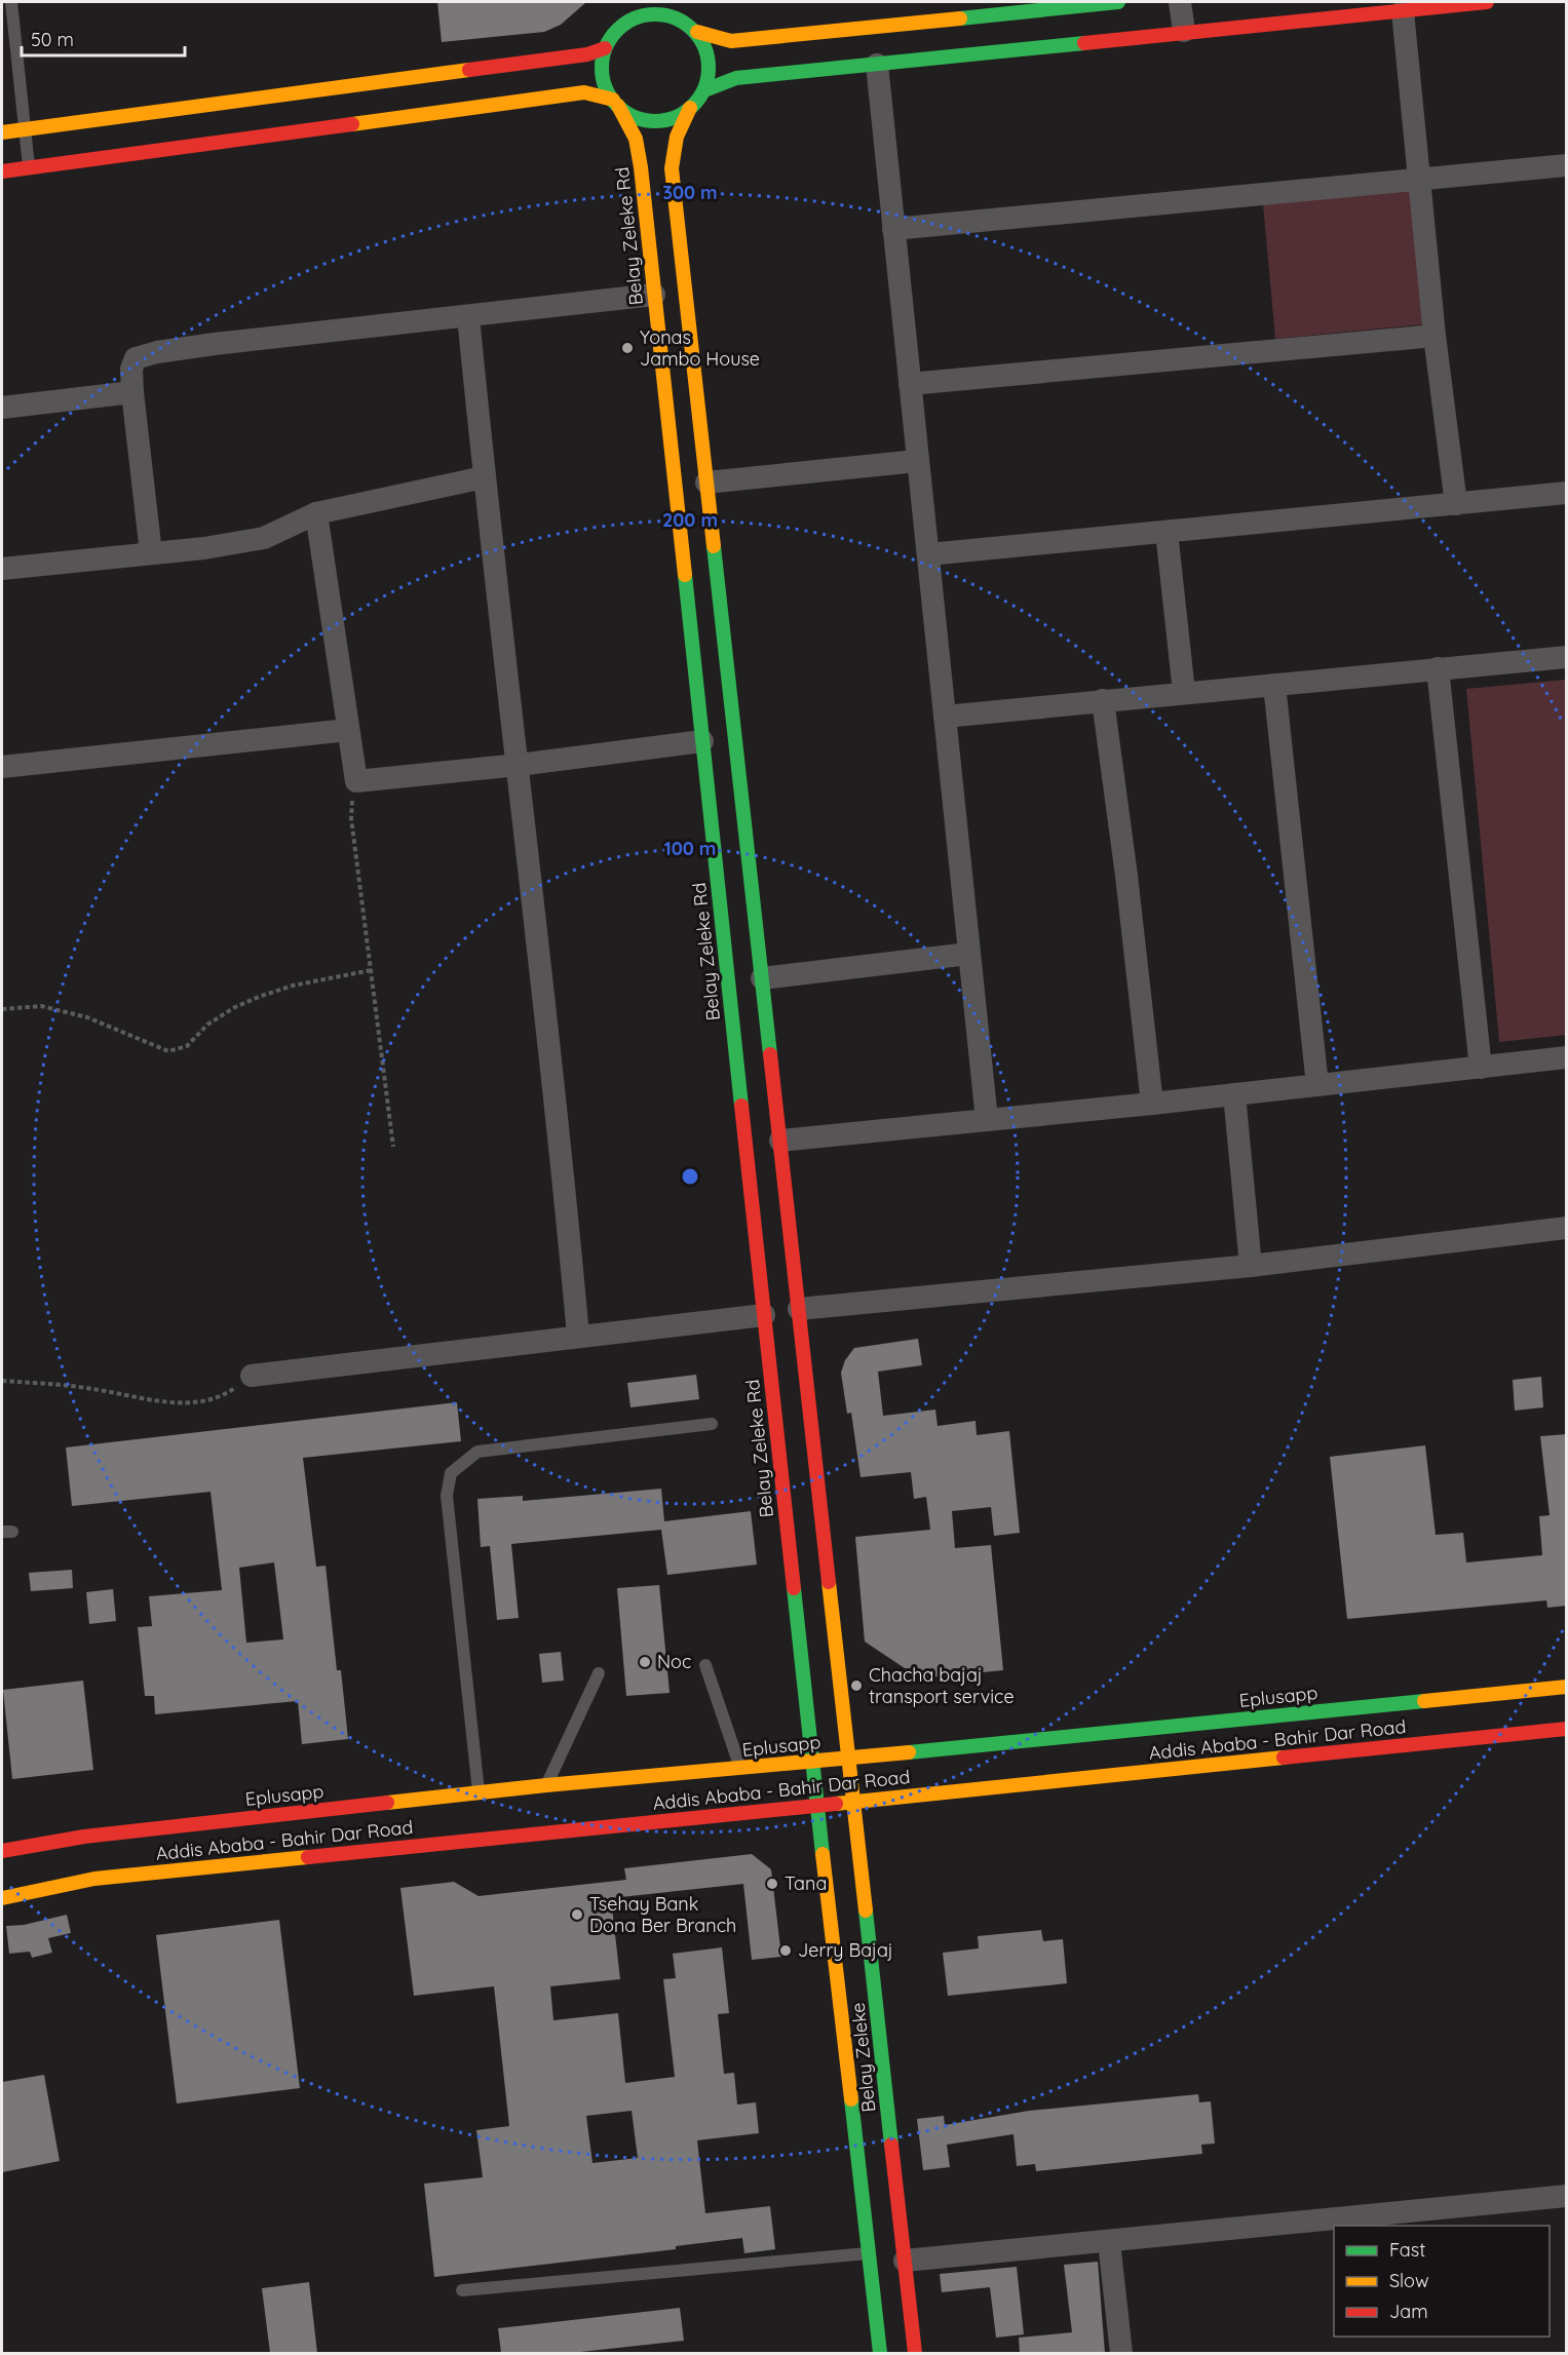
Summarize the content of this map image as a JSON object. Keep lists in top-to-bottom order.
{
  "streets": {
    "main road": [
      "Belay Zeleke Rd",
      "Eplusapp",
      "Addis Ababa - Bahir Dar Road",
      "Belay Zeleke"
    ]
  },
  "crossings": [
    ["Belay Zeleke Rd", "Eplusapp"],
    ["Belay Zeleke Rd", "Belay Zeleke"],
    ["Eplusapp", "Belay Zeleke"],
    ["Addis Ababa - Bahir Dar Road", "Belay Zeleke"]
  ],
  "places": [
    "Yonas Jambo House",
    "Noc",
    "Chacha bajaj transport service",
    "Tana",
    "Tsehay Bank Dona Ber Branch",
    "Jerry Bajaj"
  ],
  "legend": ["Fast", "Slow", "Jam"],
  "scale_bar": "50 m",
  "rings": ["300 m", "200 m", "100 m"]
}
